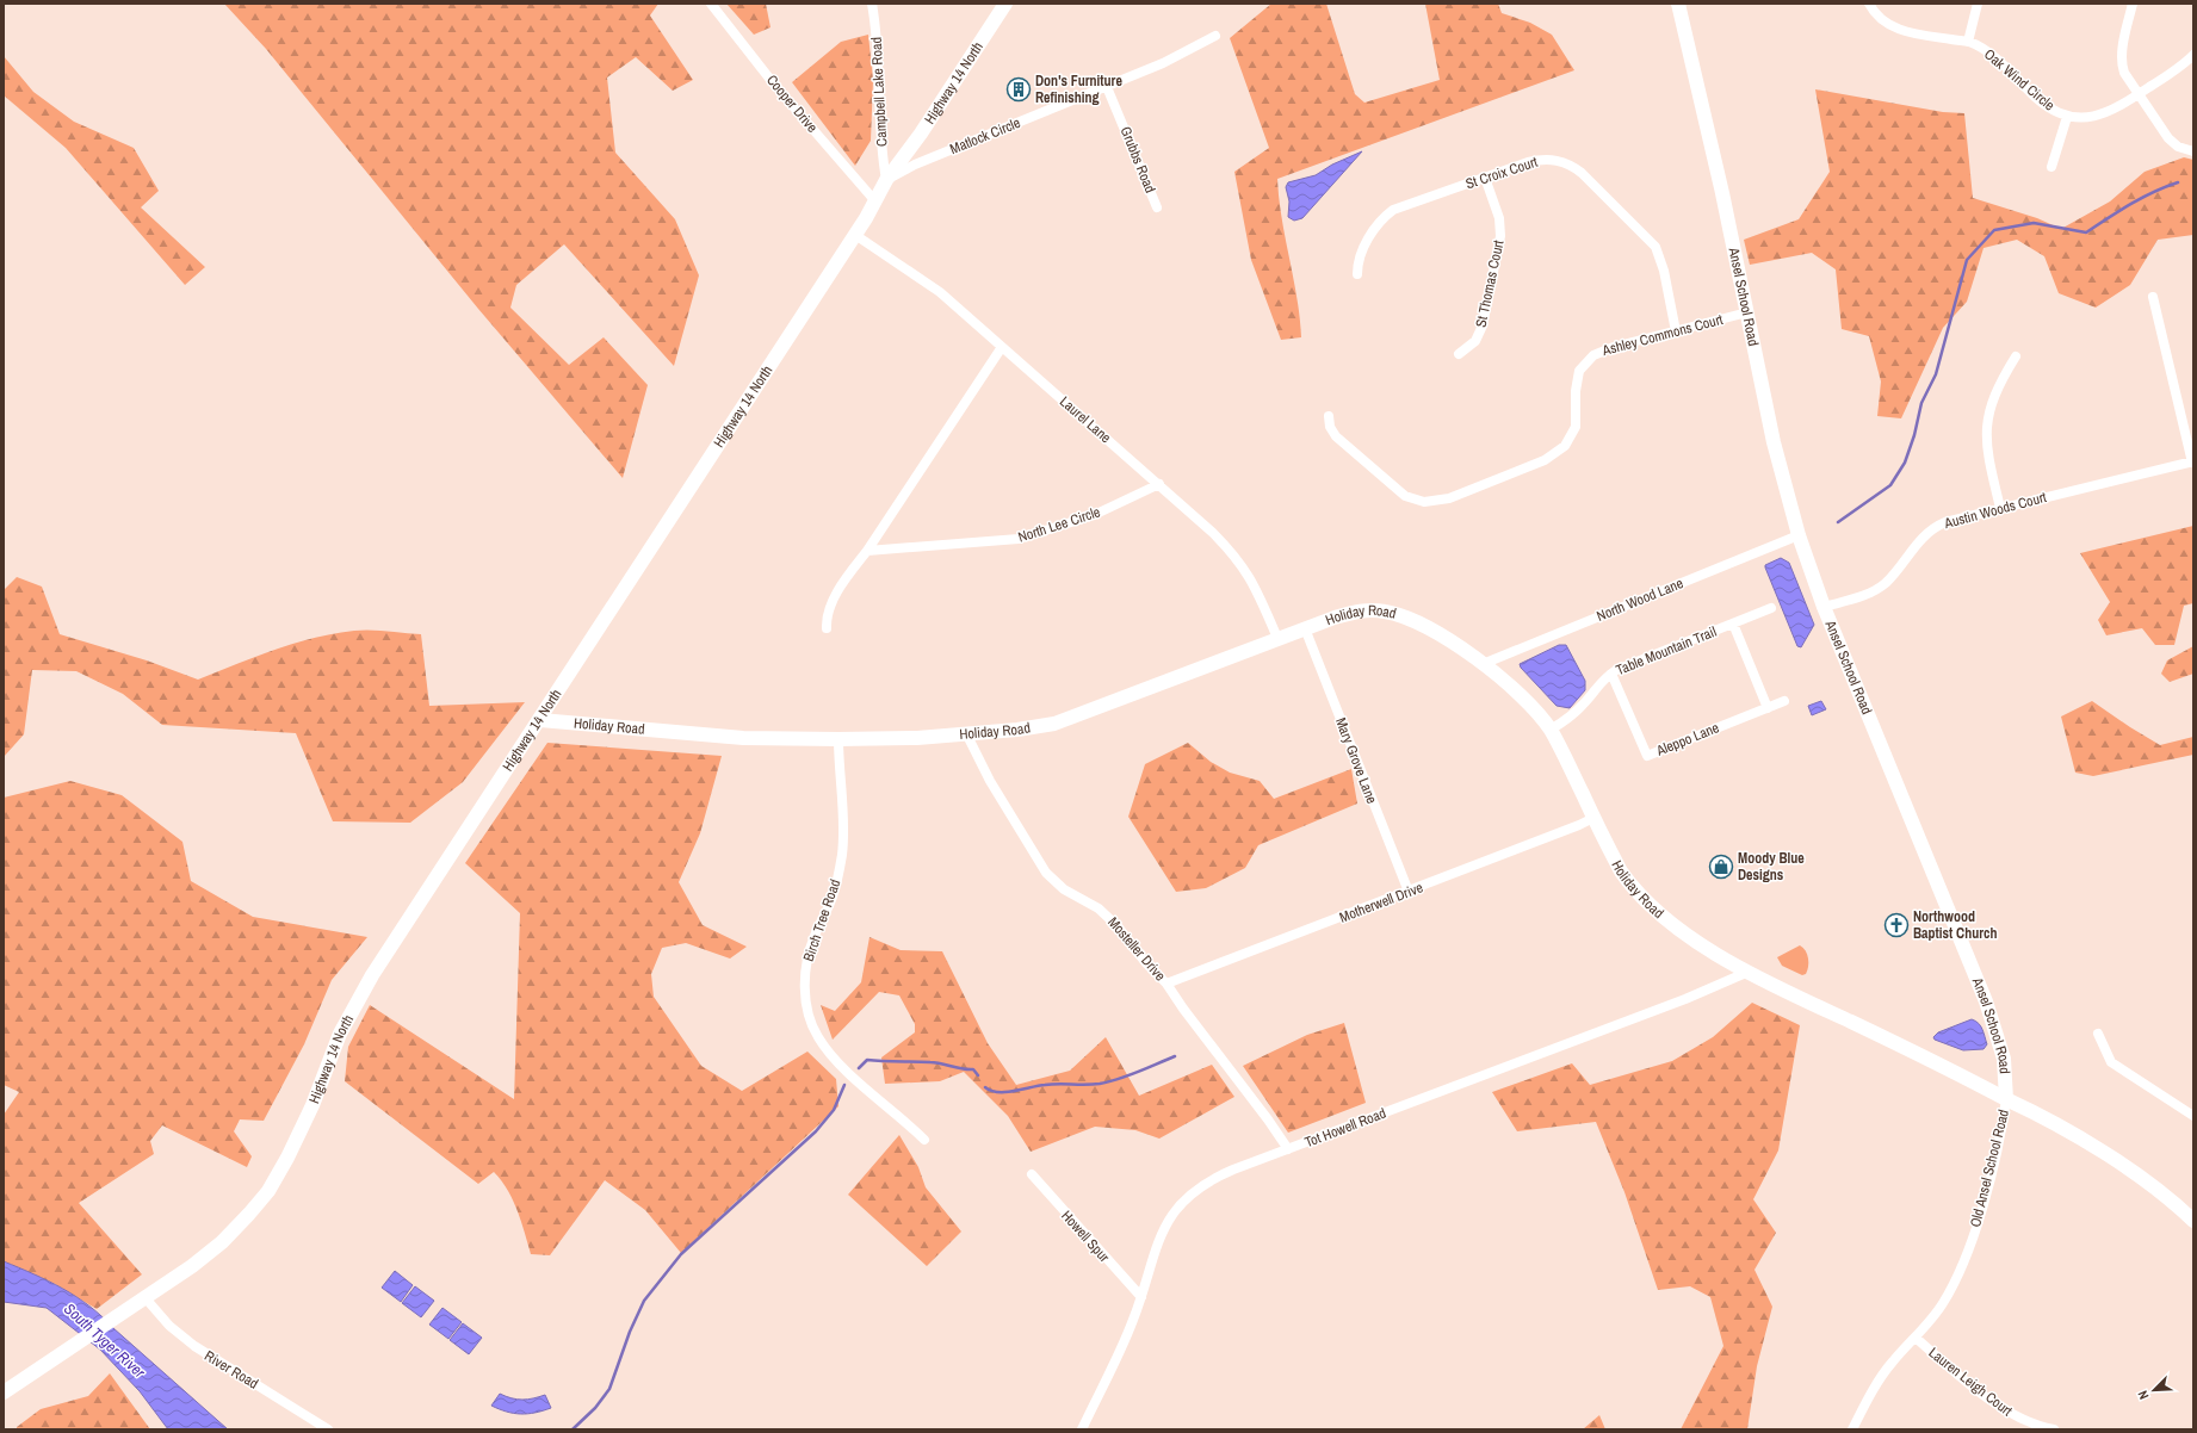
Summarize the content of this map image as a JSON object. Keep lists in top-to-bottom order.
{
  "streets": {
    "street": [
      "Oak Wind Circle",
      "Highway 14 North",
      "Campbell Lake Road",
      "Cooper Drive",
      "Matlock Circle",
      "Grubbs Road",
      "St Croix Court",
      "St Thomas Court",
      "Ansel School Road",
      "Ashley Commons Court",
      "Laurel Lane",
      "Austin Woods Court",
      "North Lee Circle",
      "North Wood Lane",
      "Holiday Road",
      "Table Mountain Trail",
      "Aleppo Lane",
      "Mary Grove Lane",
      "Motherwell Drive",
      "Birch Tree Road",
      "Mosteller Drive",
      "Tot Howell Road",
      "Old Ansel School Road",
      "Howell Spur",
      "River Road",
      "Lauren Leigh Court"
    ]
  },
  "crossings": [
    ["Highway 14 North", "Campbell Lake Road"],
    ["Highway 14 North", "Cooper Drive"],
    ["Highway 14 North", "Matlock Circle"],
    ["Highway 14 North", "Laurel Lane"],
    ["Highway 14 North", "Holiday Road"],
    ["Highway 14 North", "River Road"],
    ["Campbell Lake Road", "Matlock Circle"],
    ["Matlock Circle", "Grubbs Road"],
    ["St Croix Court", "St Thomas Court"],
    ["St Croix Court", "Ashley Commons Court"],
    ["Ansel School Road", "Ashley Commons Court"],
    ["Ansel School Road", "Austin Woods Court"],
    ["Ansel School Road", "North Wood Lane"],
    ["Ansel School Road", "Holiday Road"],
    ["Ansel School Road", "Old Ansel School Road"],
    ["Laurel Lane", "North Lee Circle"],
    ["Laurel Lane", "Holiday Road"],
    ["North Wood Lane", "Holiday Road"],
    ["Holiday Road", "Table Mountain Trail"],
    ["Holiday Road", "Mary Grove Lane"],
    ["Holiday Road", "Motherwell Drive"],
    ["Holiday Road", "Birch Tree Road"],
    ["Holiday Road", "Mosteller Drive"],
    ["Holiday Road", "Tot Howell Road"],
    ["Holiday Road", "Old Ansel School Road"],
    ["Table Mountain Trail", "Aleppo Lane"],
    ["Mary Grove Lane", "Motherwell Drive"],
    ["Motherwell Drive", "Mosteller Drive"],
    ["Mosteller Drive", "Tot Howell Road"],
    ["Tot Howell Road", "Howell Spur"],
    ["Old Ansel School Road", "Lauren Leigh Court"]
  ],
  "water": ["South Tyger River"],
  "places": {
    "building": ["Don's Furniture Refinishing"],
    "shop": ["Moody Blue Designs"],
    "church": ["Northwood Baptist Church"]
  },
  "north": "bottom left"
}
